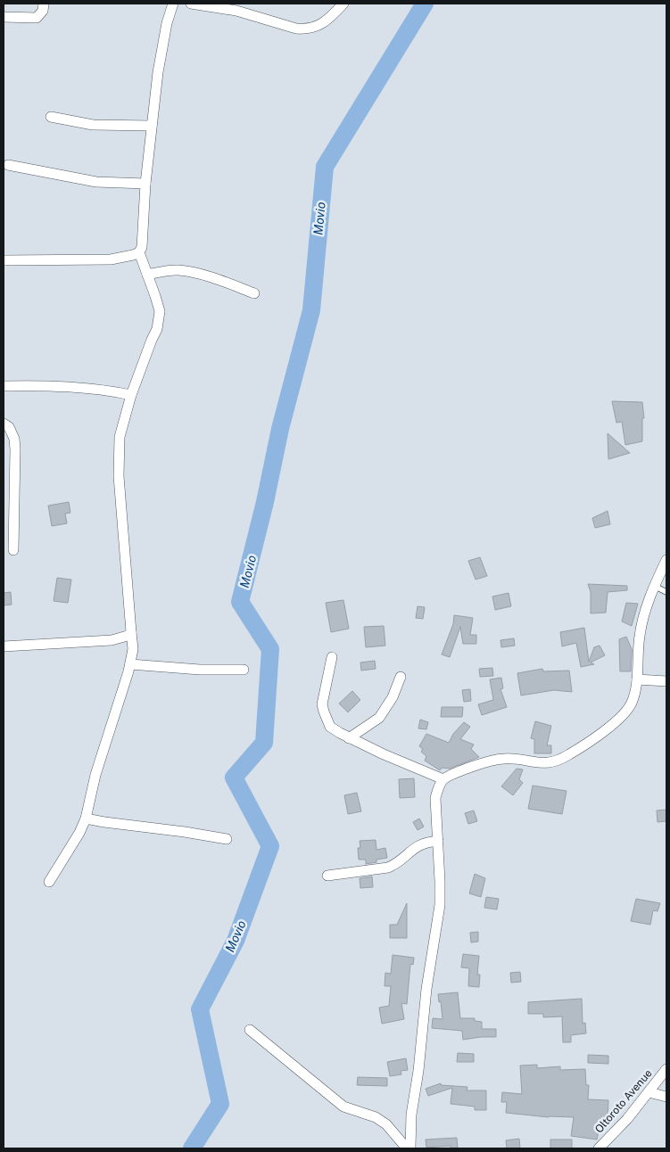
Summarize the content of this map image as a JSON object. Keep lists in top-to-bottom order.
{
  "streets": {
    "street": ["Oltoroto Avenue"]
  },
  "water": ["Movio"]
}
